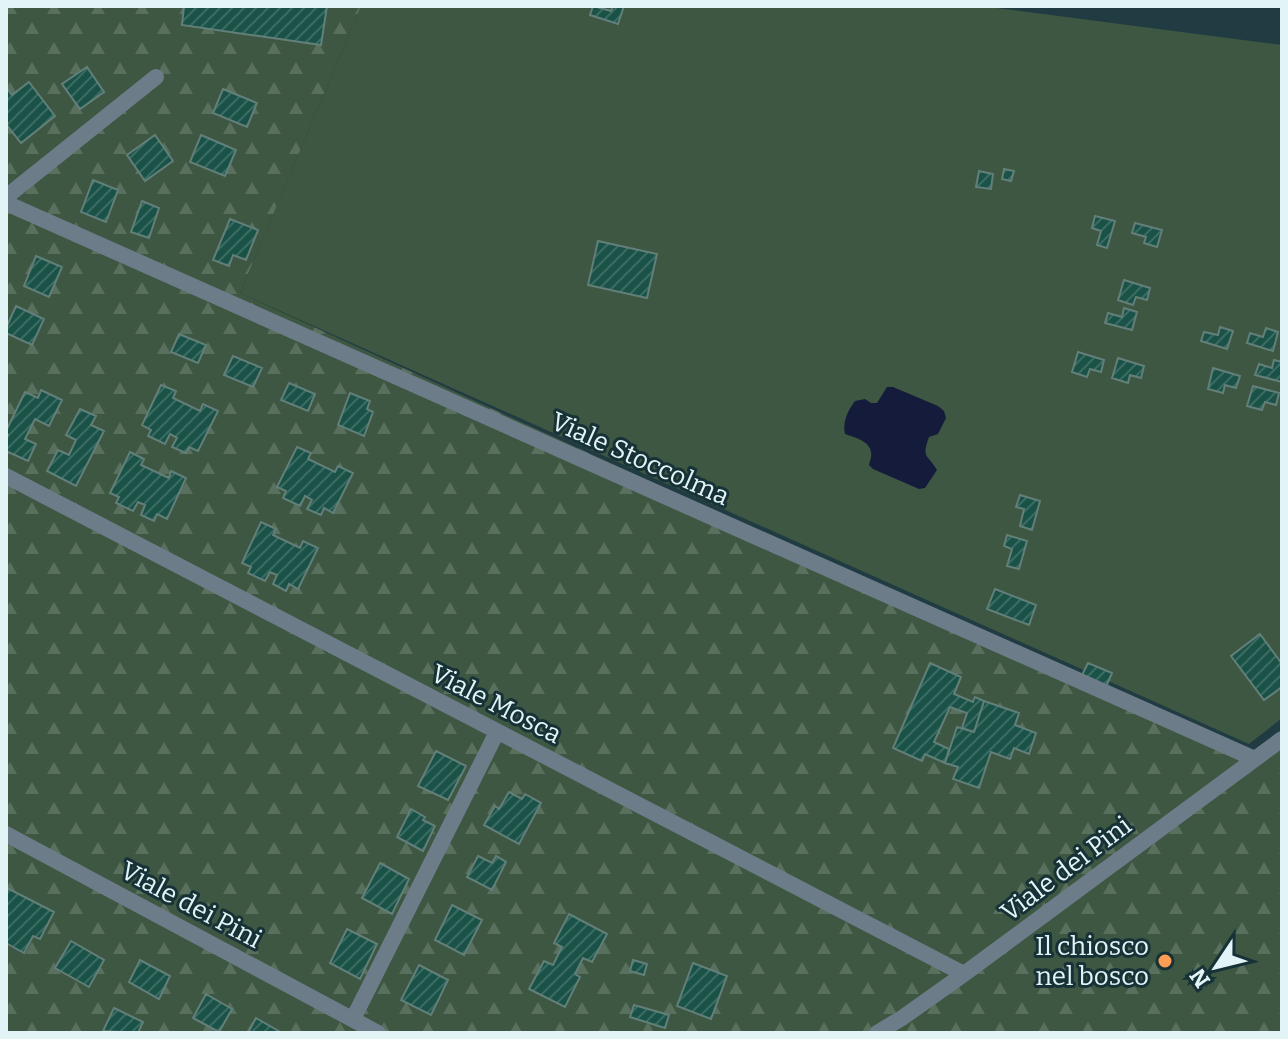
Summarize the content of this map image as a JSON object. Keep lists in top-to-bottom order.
{
  "streets": {
    "street": ["Viale Stoccolma", "Viale Mosca", "Viale dei Pini"]
  },
  "crossings": [
    ["Viale Stoccolma", "Viale dei Pini"],
    ["Viale Mosca", "Viale dei Pini"]
  ],
  "places": ["Il chiosco nel bosco"],
  "north": "bottom left"
}
